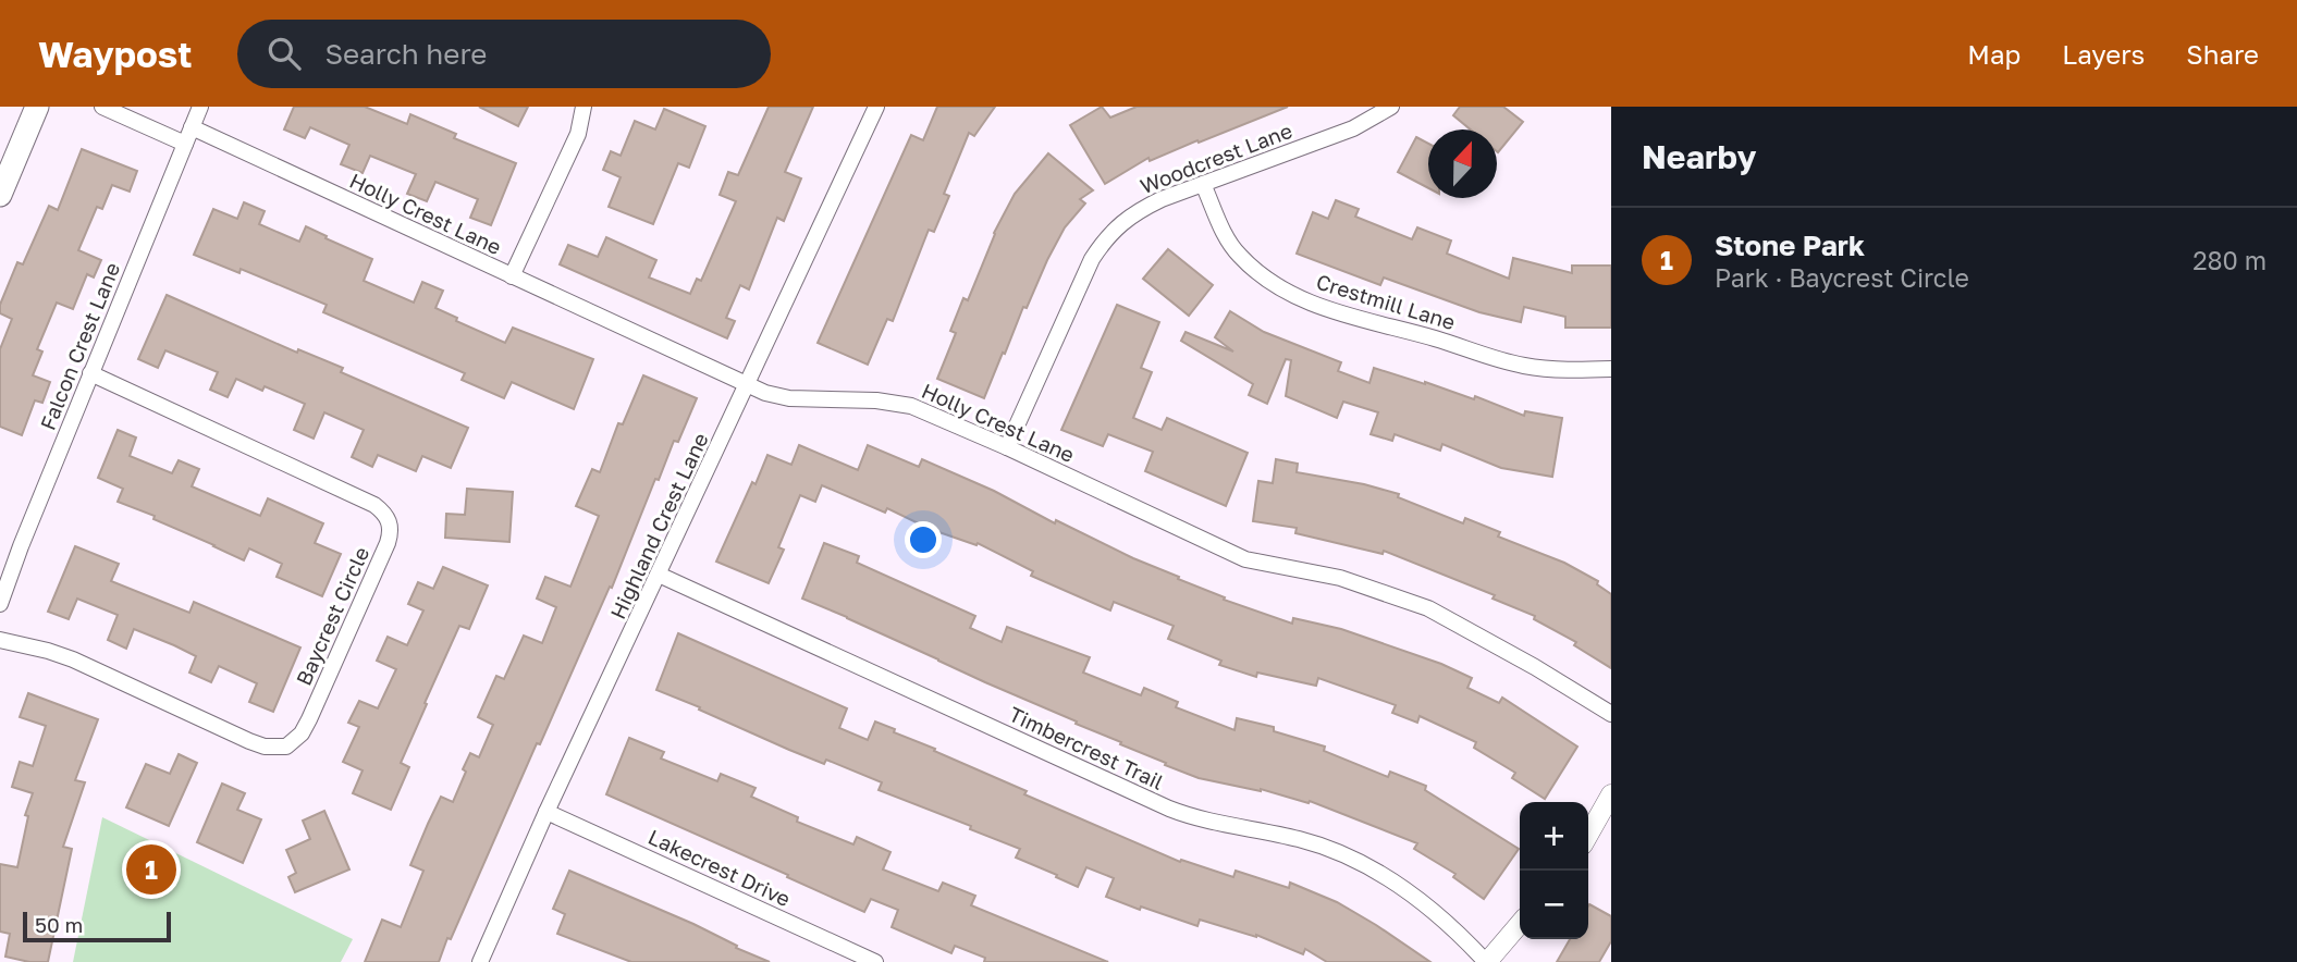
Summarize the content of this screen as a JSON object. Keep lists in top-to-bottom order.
{
  "streets": {
    "street": [
      "Woodcrest Lane",
      "Holly Crest Lane",
      "Crestmill Lane",
      "Falcon Crest Lane",
      "Highland Crest Lane",
      "Baycrest Circle",
      "Timbercrest Trail",
      "Lakecrest Drive"
    ]
  },
  "crossings": [
    ["Woodcrest Lane", "Holly Crest Lane"],
    ["Woodcrest Lane", "Crestmill Lane"],
    ["Holly Crest Lane", "Falcon Crest Lane"],
    ["Holly Crest Lane", "Highland Crest Lane"],
    ["Falcon Crest Lane", "Baycrest Circle"],
    ["Highland Crest Lane", "Timbercrest Trail"],
    ["Highland Crest Lane", "Lakecrest Drive"]
  ],
  "scale_bar": "50 m",
  "north": "top",
  "page": {
    "header": "Waypost",
    "search": "Search here",
    "nav": ["Map", "Layers", "Share"],
    "heading": "Nearby",
    "list": [
      {
        "mark": "1",
        "name": "Stone Park",
        "note": "Park · Baycrest Circle",
        "value": "280 m"
      }
    ],
    "map_buttons": ["+", "−"],
    "pins": "1",
    "scale": "50 m"
  }
}
